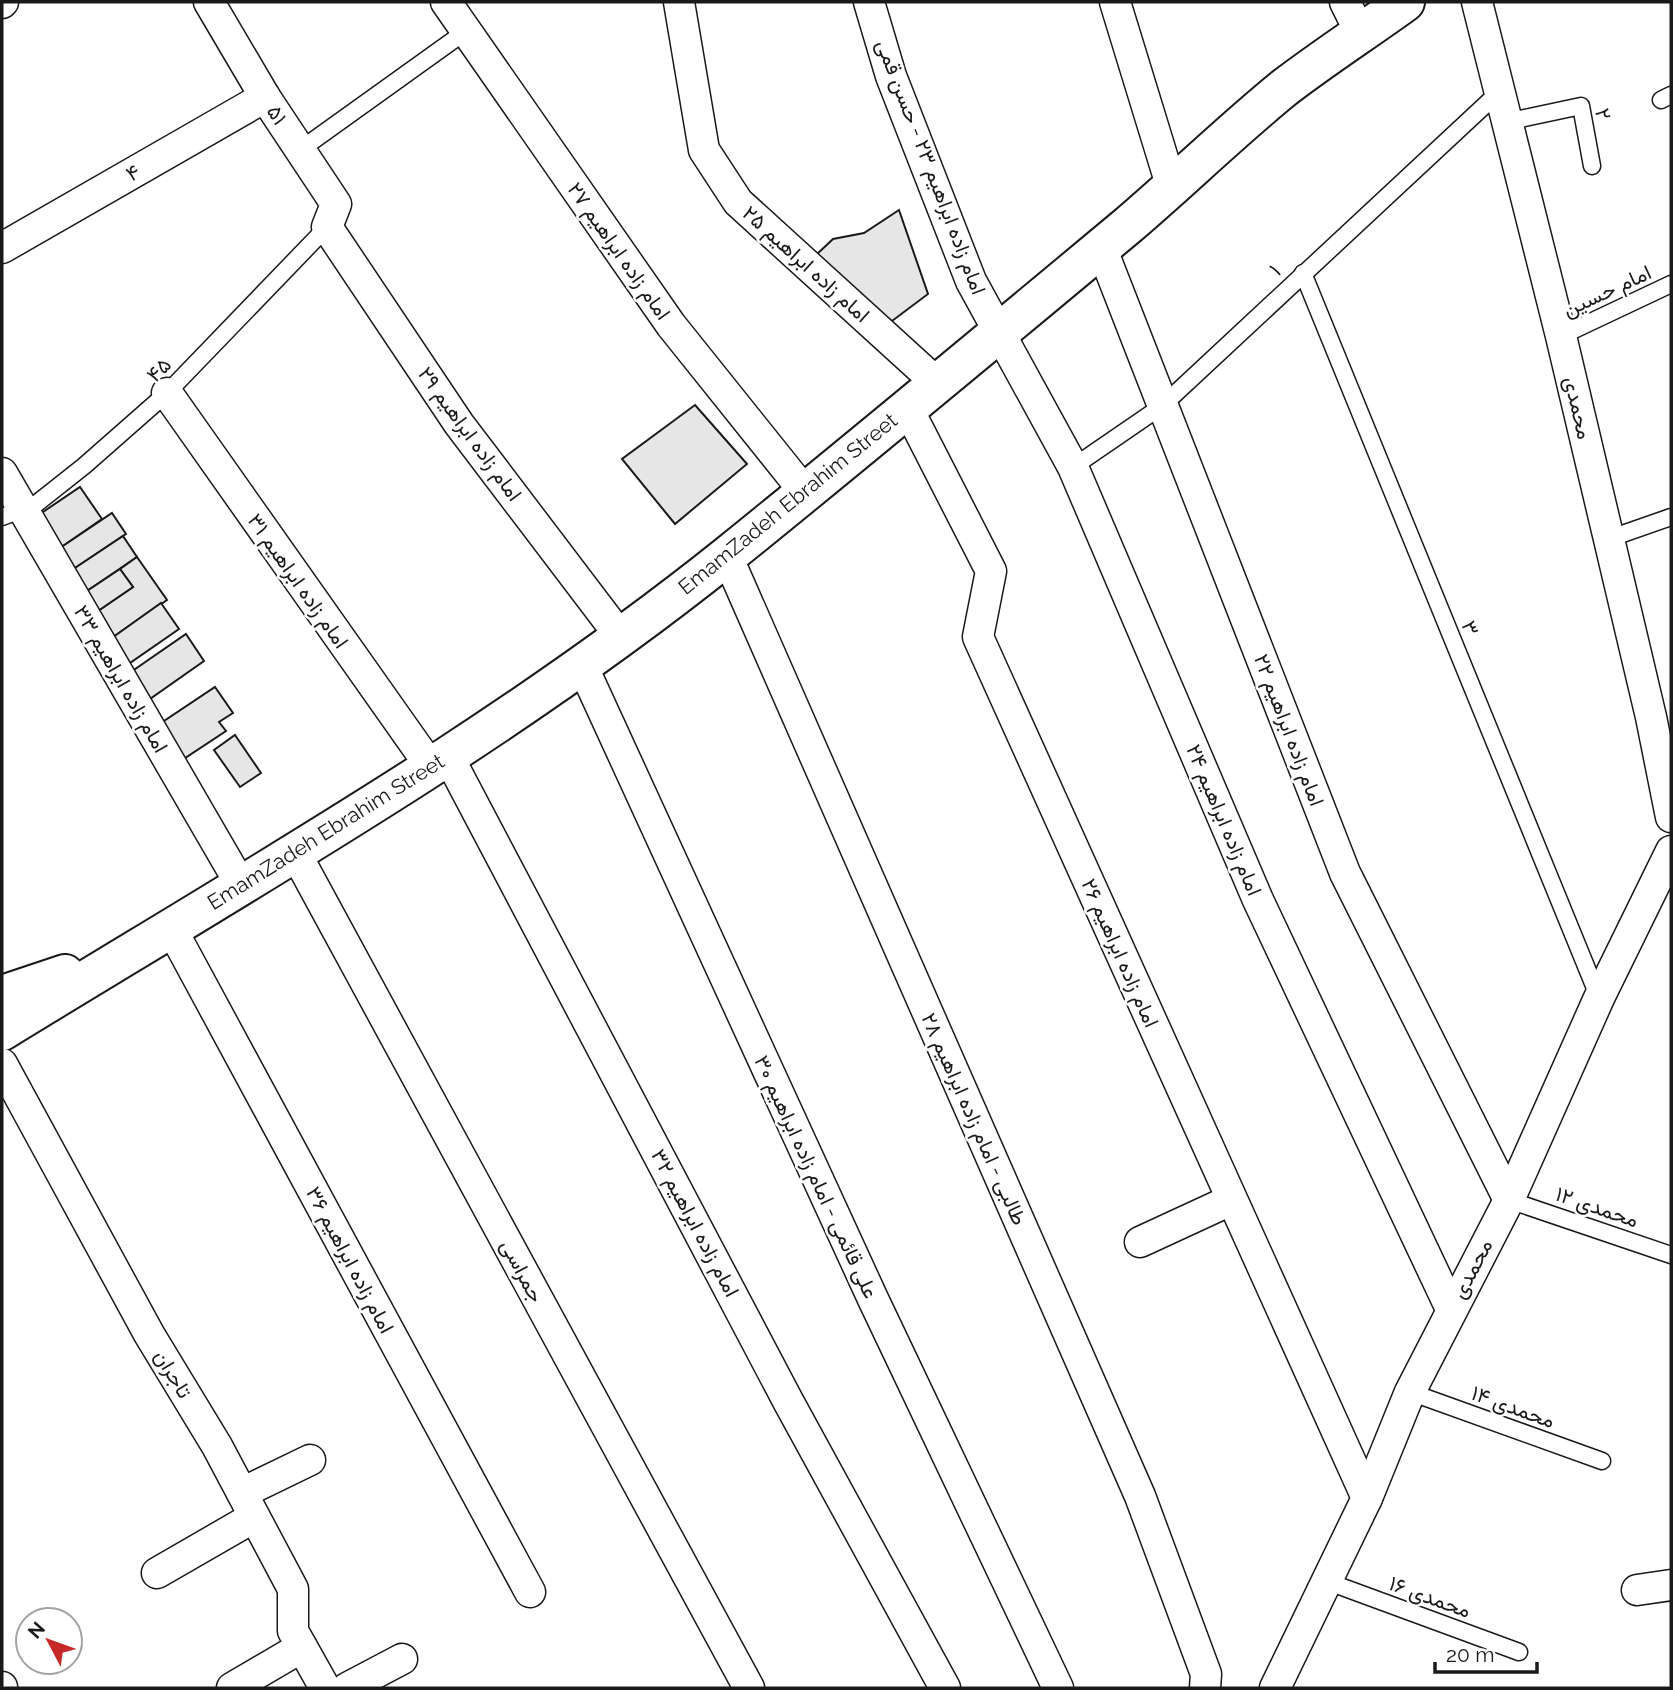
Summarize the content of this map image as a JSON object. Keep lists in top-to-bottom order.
{
  "streets": {
    "main road": ["EmamZadeh Ebrahim Street"],
    "street": [
      "۵۱",
      "امام زاده ابراهیم ۲۳ - حسن قمی",
      "۴",
      "امام زاده ابراهیم ۲۷",
      "امام زاده ابراهیم ۲۵",
      "محمدی",
      "امام زاده ابراهیم ۲۹",
      "امام زاده ابراهیم ۳۱",
      "امام زاده ابراهیم ۳۳",
      "امام زاده ابراهیم ۲۲",
      "امام زاده ابراهیم ۲۴",
      "امام زاده ابراهیم ۲۶",
      "طالبی - امام زاده ابراهیم ۲۸",
      "علی قائمی - امام زاده ابراهیم ۳۰",
      "امام زاده ابراهیم ۳۲",
      "امام زاده ابراهیم ۳۶",
      "جمراسی",
      "تاجران"
    ],
    "lane": [
      "۲",
      "۱",
      "امام حسین",
      "۴۵",
      "۳",
      "محمدی ۱۲",
      "محمدی ۱۴",
      "محمدی ۱۶"
    ]
  },
  "crossings": [
    ["۲", "۱"],
    ["۲", "محمدی"],
    ["۵۱", "۴"],
    ["۵۱", "۴۵"],
    ["۵۱", "امام زاده ابراهیم ۲۹"],
    ["امام زاده ابراهیم ۲۳ - حسن قمی", "EmamZadeh Ebrahim Street"],
    ["امام زاده ابراهیم ۲۳ - حسن قمی", "امام زاده ابراهیم ۲۴"],
    ["امام زاده ابراهیم ۲۷", "EmamZadeh Ebrahim Street"],
    ["امام زاده ابراهیم ۲۵", "EmamZadeh Ebrahim Street"],
    ["۱", "محمدی"],
    ["۱", "۳"],
    ["۱", "امام زاده ابراهیم ۲۲"],
    ["۱", "امام زاده ابراهیم ۲۴"],
    ["امام حسین", "محمدی"],
    ["۴۵", "امام زاده ابراهیم ۲۹"],
    ["۴۵", "امام زاده ابراهیم ۳۱"],
    ["۴۵", "امام زاده ابراهیم ۳۳"],
    ["محمدی", "۳"],
    ["محمدی", "امام زاده ابراهیم ۲۲"],
    ["محمدی", "امام زاده ابراهیم ۲۴"],
    ["محمدی", "امام زاده ابراهیم ۲۶"],
    ["محمدی", "محمدی ۱۲"],
    ["محمدی", "محمدی ۱۴"],
    ["محمدی", "محمدی ۱۶"],
    ["امام زاده ابراهیم ۲۹", "EmamZadeh Ebrahim Street"],
    ["EmamZadeh Ebrahim Street", "امام زاده ابراهیم ۳۱"],
    ["EmamZadeh Ebrahim Street", "امام زاده ابراهیم ۳۳"],
    ["EmamZadeh Ebrahim Street", "امام زاده ابراهیم ۲۲"],
    ["EmamZadeh Ebrahim Street", "امام زاده ابراهیم ۲۴"],
    ["EmamZadeh Ebrahim Street", "امام زاده ابراهیم ۲۶"],
    ["EmamZadeh Ebrahim Street", "طالبی - امام زاده ابراهیم ۲۸"],
    ["EmamZadeh Ebrahim Street", "علی قائمی - امام زاده ابراهیم ۳۰"],
    ["EmamZadeh Ebrahim Street", "امام زاده ابراهیم ۳۲"],
    ["EmamZadeh Ebrahim Street", "امام زاده ابراهیم ۳۶"],
    ["EmamZadeh Ebrahim Street", "جمراسی"],
    ["امام زاده ابراهیم ۳۱", "امام زاده ابراهیم ۳۲"],
    ["امام زاده ابراهیم ۲۲", "محمدی ۱۲"]
  ],
  "scale_bar": "20 m",
  "north": "top left"
}
